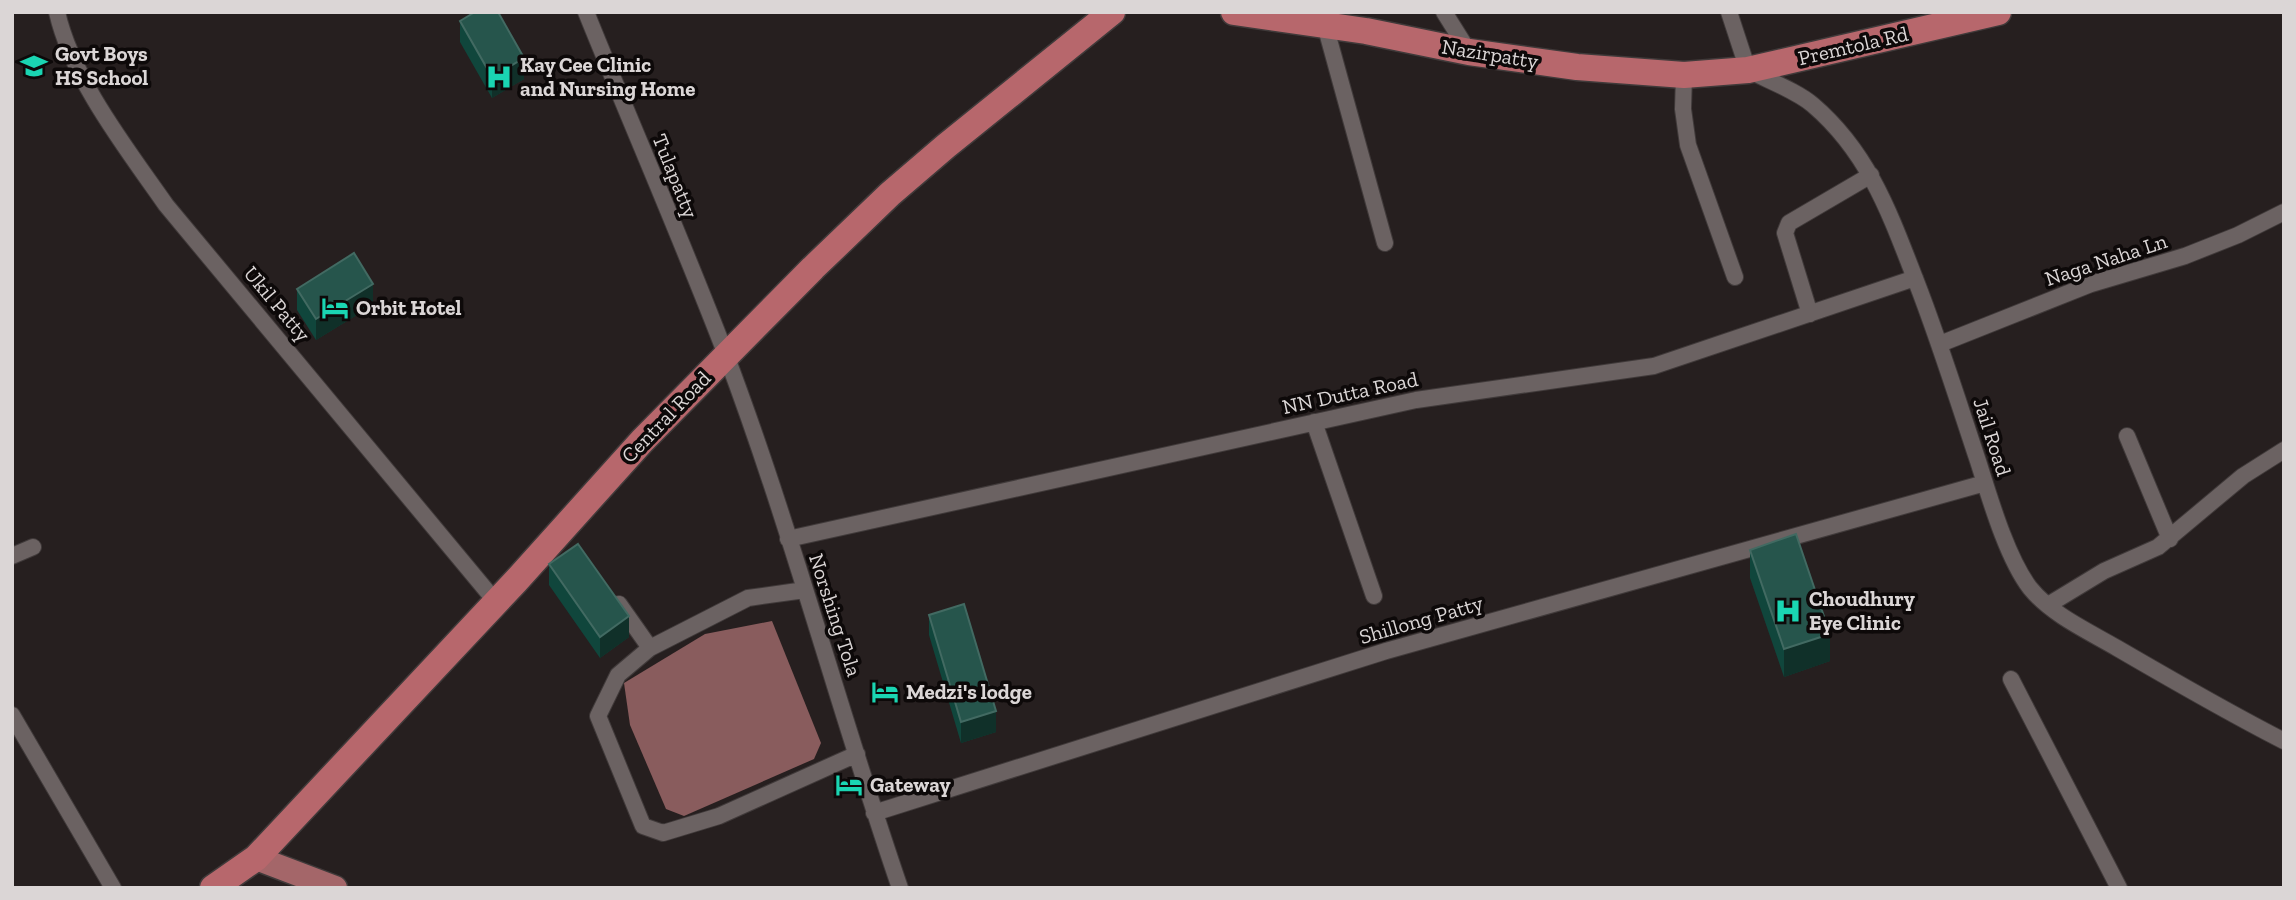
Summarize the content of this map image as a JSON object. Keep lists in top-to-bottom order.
{
  "streets": {
    "highway": ["Premtola Rd", "Nazirpatty", "Central Road"],
    "street": [
      "Tulapatty",
      "Naga Naha Ln",
      "Ukil Patty",
      "NN Dutta Road",
      "Jail Road",
      "Norshing Tola",
      "Shillong Patty"
    ]
  },
  "crossings": [
    ["Premtola Rd", "Nazirpatty"],
    ["Premtola Rd", "Jail Road"],
    ["Nazirpatty", "Jail Road"],
    ["Tulapatty", "Central Road"],
    ["Tulapatty", "Norshing Tola"],
    ["Naga Naha Ln", "Jail Road"],
    ["Ukil Patty", "Central Road"],
    ["NN Dutta Road", "Jail Road"],
    ["NN Dutta Road", "Norshing Tola"],
    ["Central Road", "Norshing Tola"],
    ["Jail Road", "Shillong Patty"],
    ["Norshing Tola", "Shillong Patty"]
  ],
  "places": {
    "school or university": ["Govt Boys HS School"],
    "hospital": ["Kay Cee Clinic and Nursing Home", "Choudhury Eye Clinic"],
    "hotel": ["Orbit Hotel", "Medzi's lodge", "Gateway"]
  }
}
